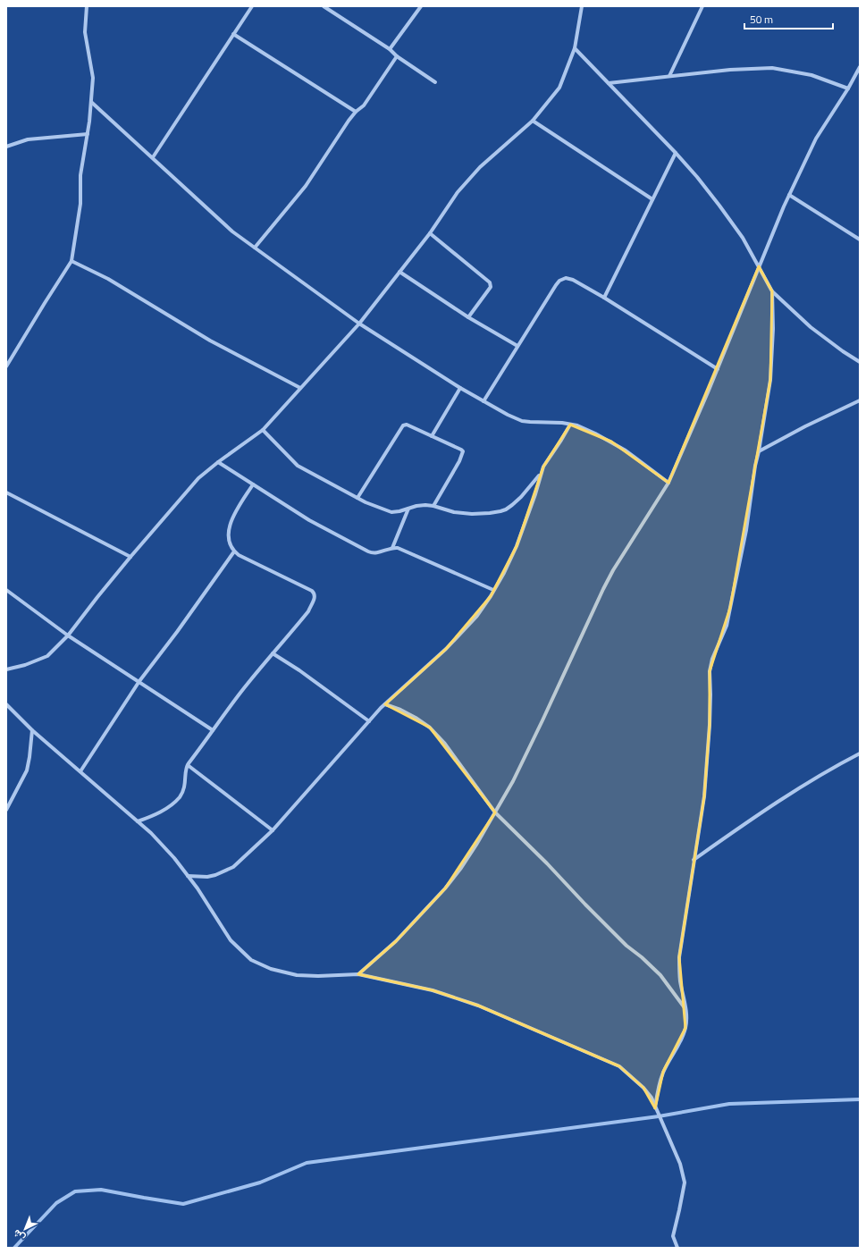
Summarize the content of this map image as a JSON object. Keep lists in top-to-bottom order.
{
  "scale_bar": "50 m",
  "north": "bottom left"
}
